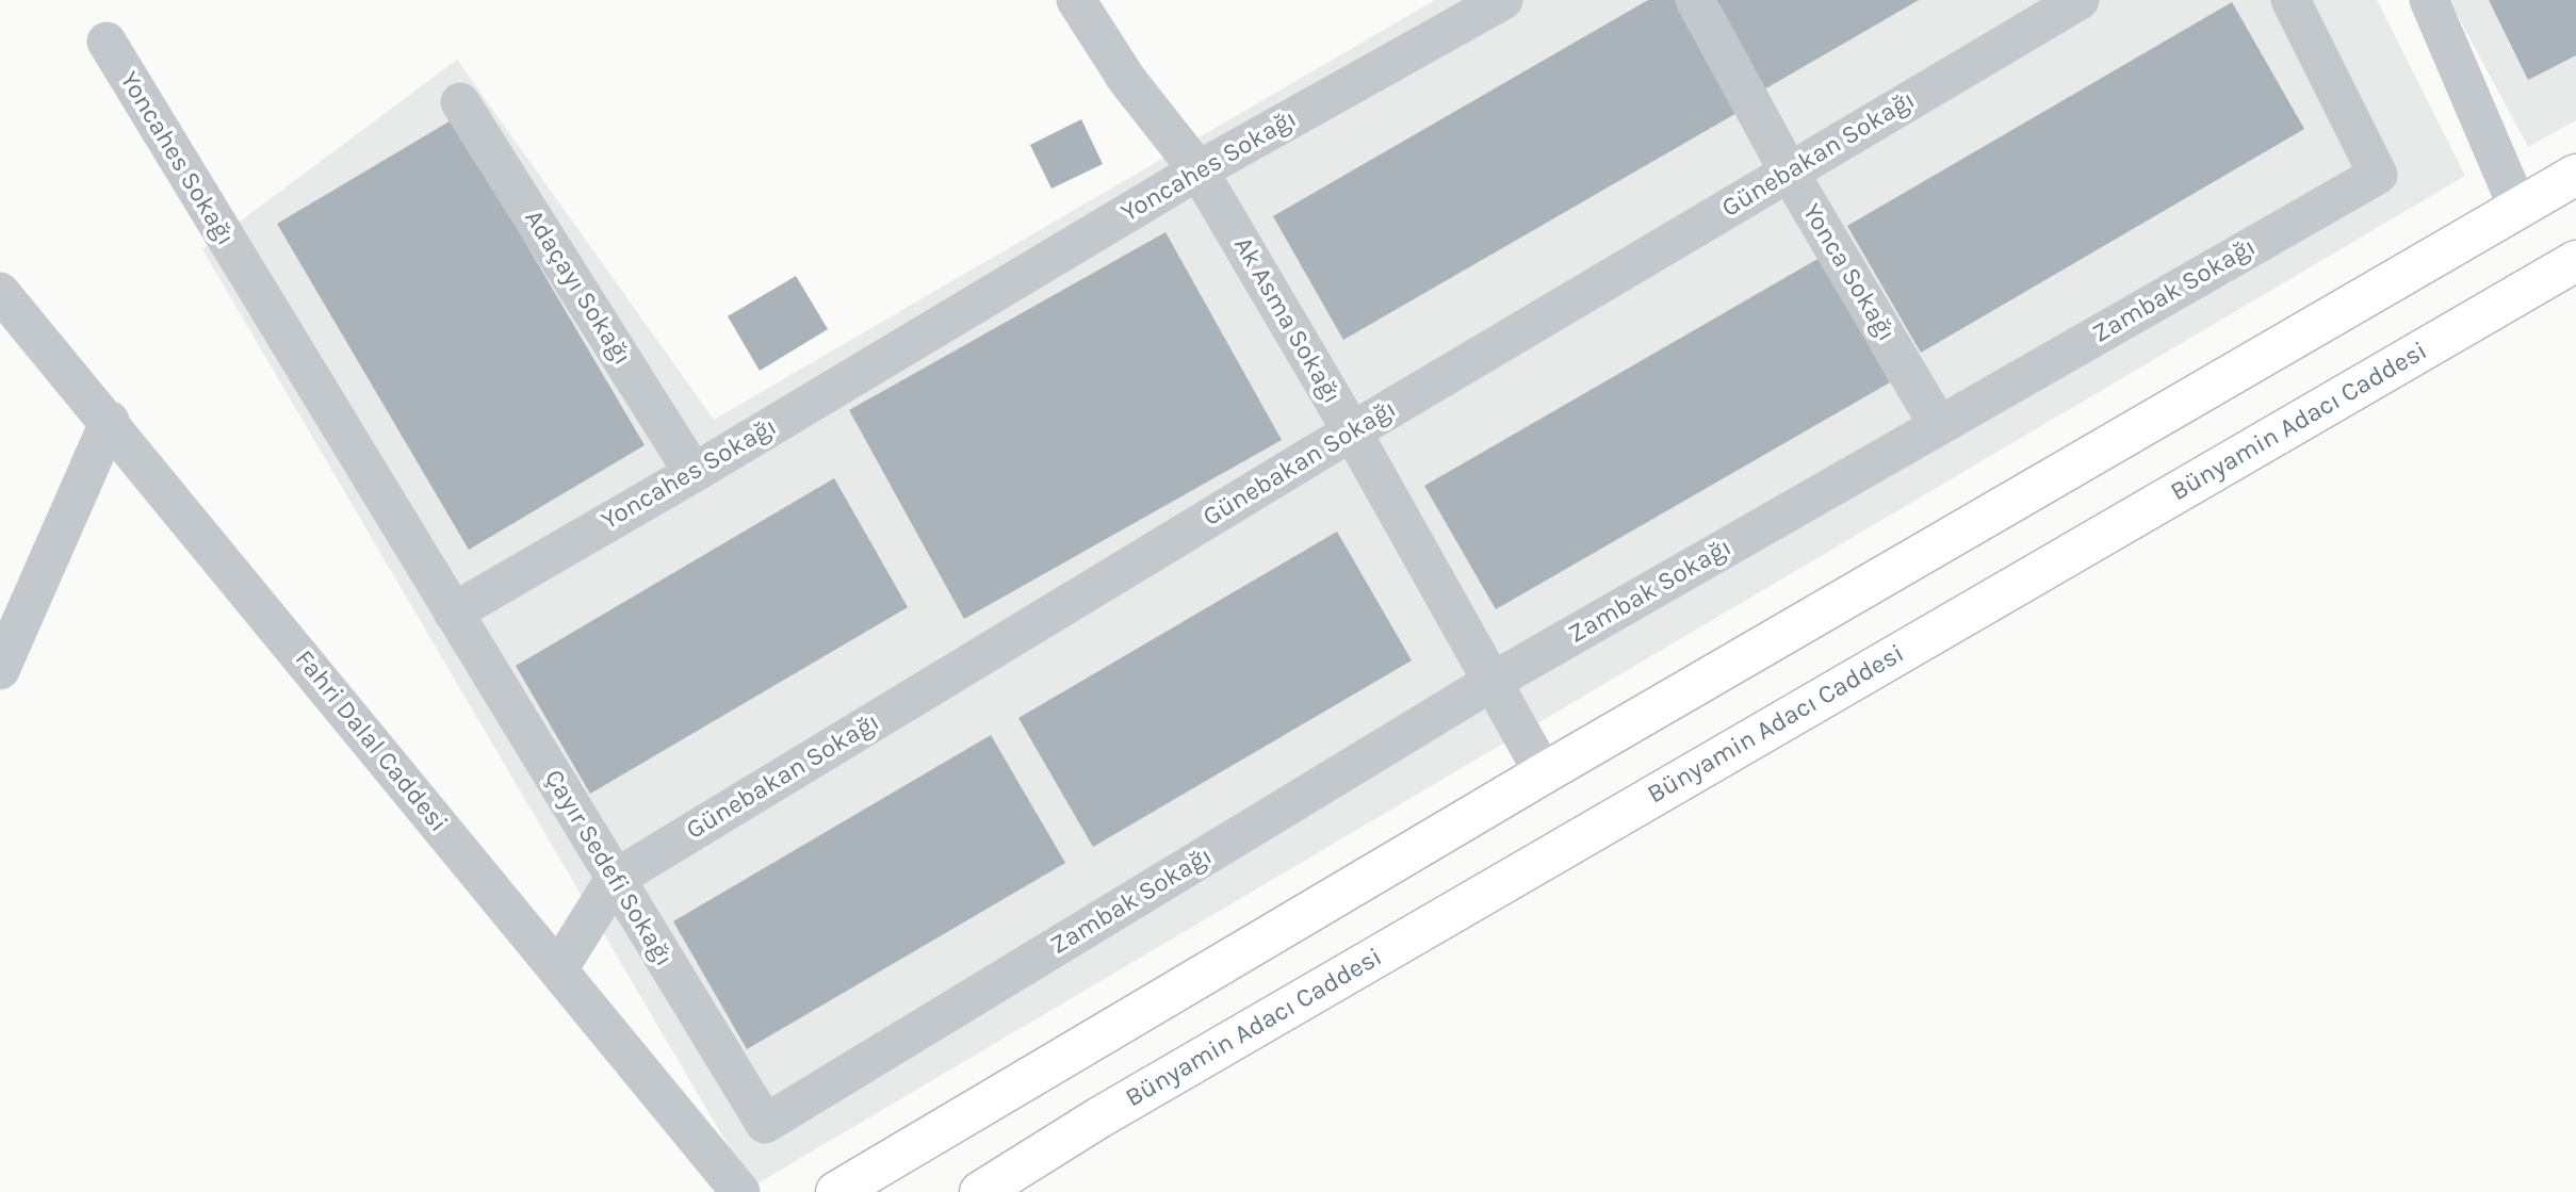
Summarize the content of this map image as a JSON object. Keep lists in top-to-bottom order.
{
  "streets": {
    "main road": ["Bünyamin Adacı Caddesi"],
    "street": [
      "Günebakan Sokağı",
      "Yoncahes Sokağı",
      "Yonca Sokağı",
      "Adaçayı Sokağı",
      "Zambak Sokağı",
      "Ak Asma Sokağı",
      "Fahri Dalal Caddesi",
      "Çayır Sedefi Sokağı"
    ]
  },
  "crossings": [
    ["Günebakan Sokağı", "Yonca Sokağı"],
    ["Günebakan Sokağı", "Ak Asma Sokağı"],
    ["Günebakan Sokağı", "Fahri Dalal Caddesi"],
    ["Günebakan Sokağı", "Çayır Sedefi Sokağı"],
    ["Yoncahes Sokağı", "Adaçayı Sokağı"],
    ["Yoncahes Sokağı", "Ak Asma Sokağı"],
    ["Yoncahes Sokağı", "Çayır Sedefi Sokağı"],
    ["Yonca Sokağı", "Zambak Sokağı"],
    ["Zambak Sokağı", "Ak Asma Sokağı"],
    ["Zambak Sokağı", "Çayır Sedefi Sokağı"]
  ]
}
